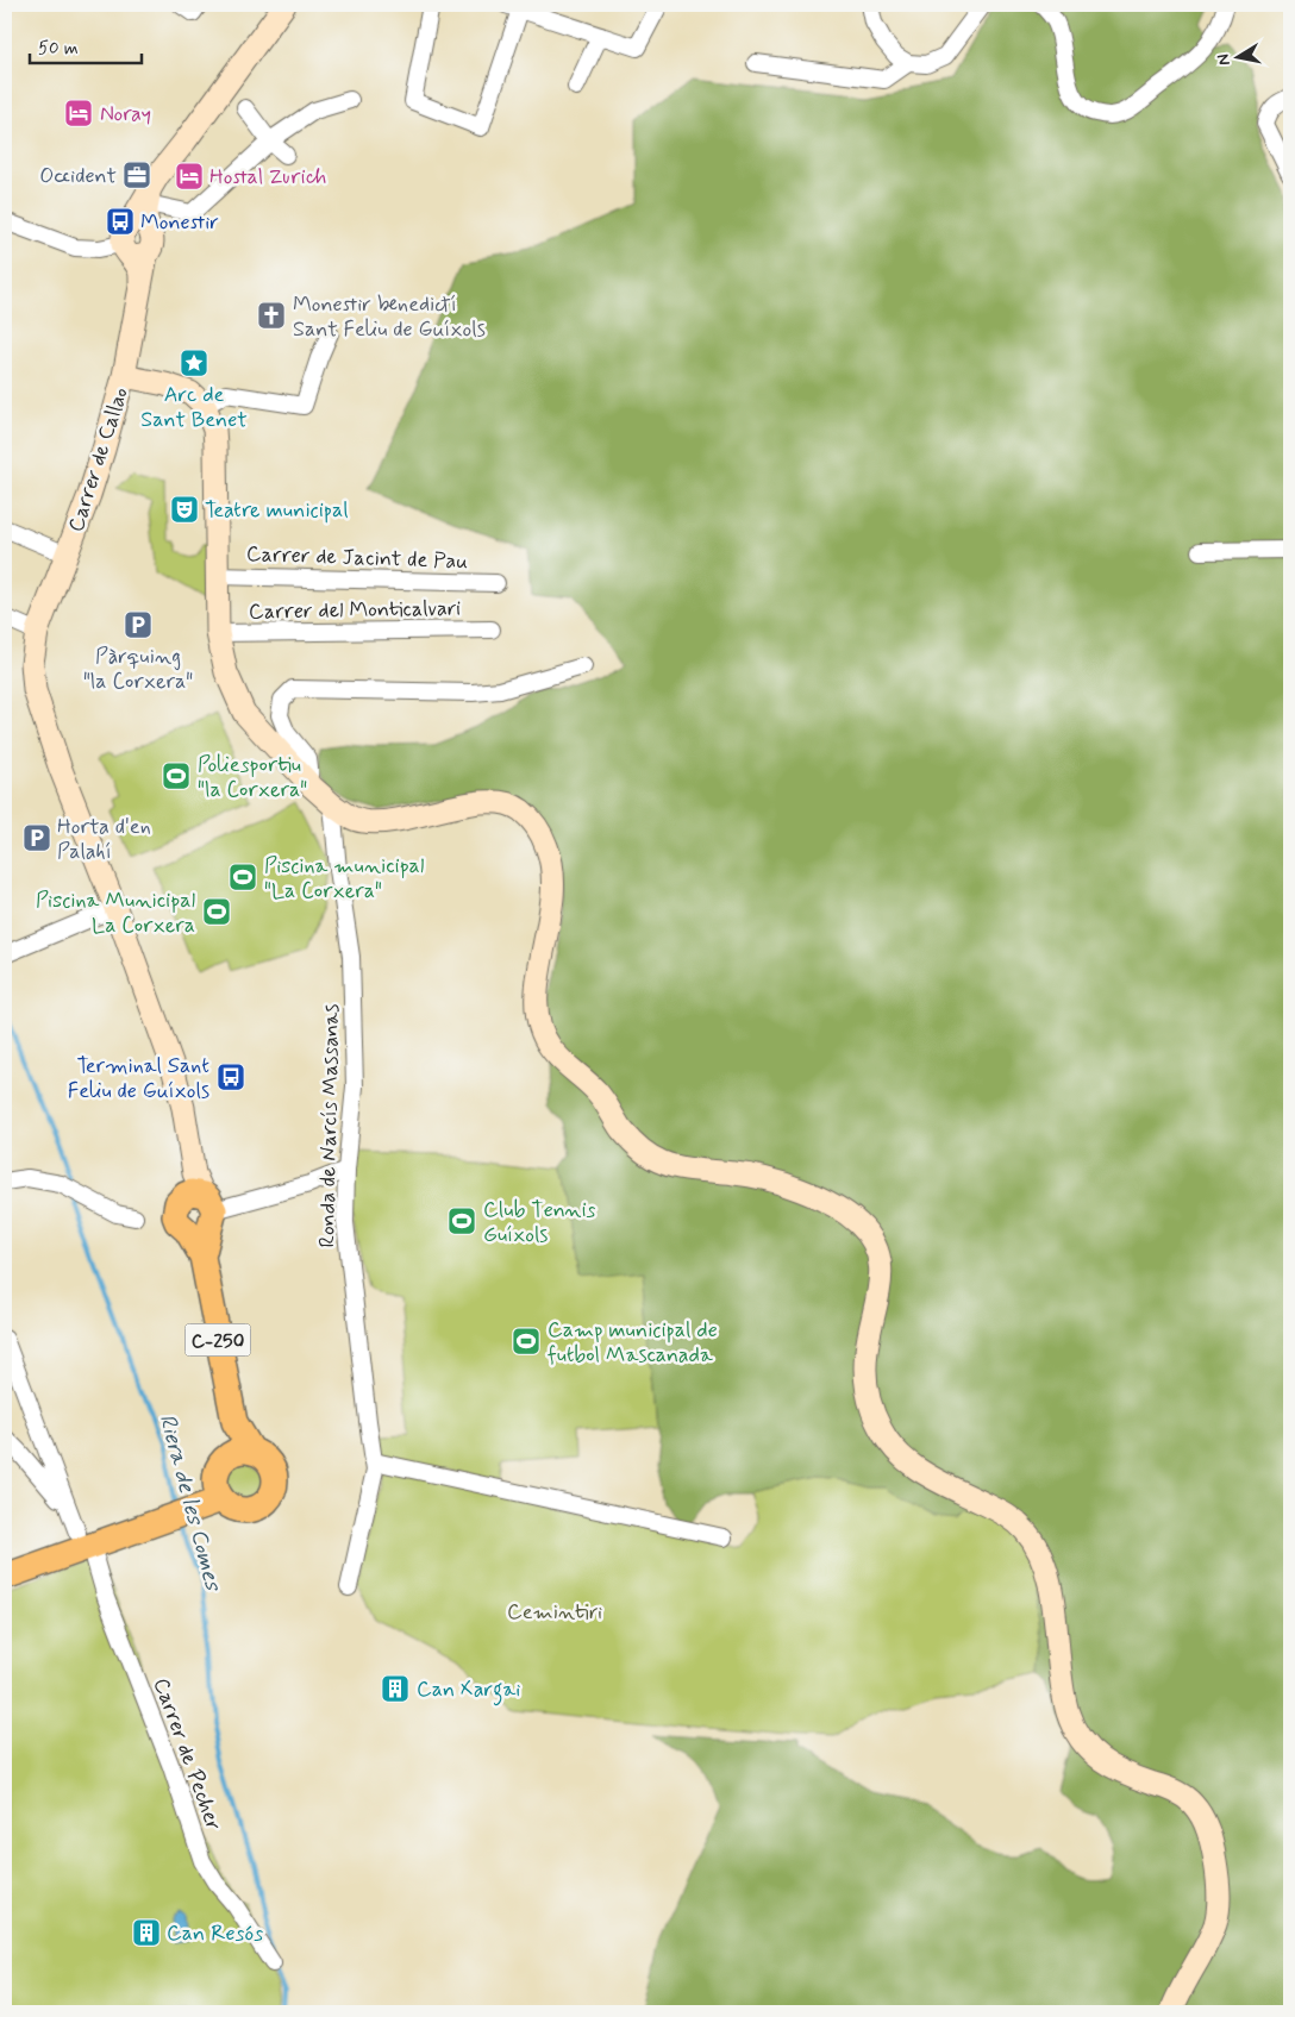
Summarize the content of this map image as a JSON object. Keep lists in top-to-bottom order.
{
  "streets": {
    "main road": ["Carrer de Callao", "C-250"],
    "street": [
      "Carrer de Jacint de Pau",
      "Carrer del Monticalvari",
      "Ronda de Narcís Massanas",
      "Carrer de Pecher"
    ]
  },
  "crossings": [
    ["Carrer de Callao", "C-250"]
  ],
  "water": ["Riera de les Comes"],
  "parks": ["Cemintiri"],
  "places": {
    "hotel": ["Noray", "Hostal Zurich"],
    "office": ["Occident"],
    "bus stop": ["Monestir", "Terminal Sant Feliu de Guíxols"],
    "church": ["Monestir benedictí Sant Feliu de Guíxols"],
    "place": ["Arc de Sant Benet"],
    "theatre": ["Teatre municipal"],
    "parking": ["Pàrquing \"la Corxera\"", "Horta d'en Palahí"],
    "sports": [
      "Poliesportiu \"la Corxera\"",
      "Piscina municipal \"La Corxera\"",
      "Piscina Municipal La Corxera",
      "Club Tennis Guíxols",
      "Camp municipal de futbol Mascanada"
    ],
    "building": ["Can Xargai", "Can Resós"]
  },
  "scale_bar": "50 m",
  "north": "left"
}
